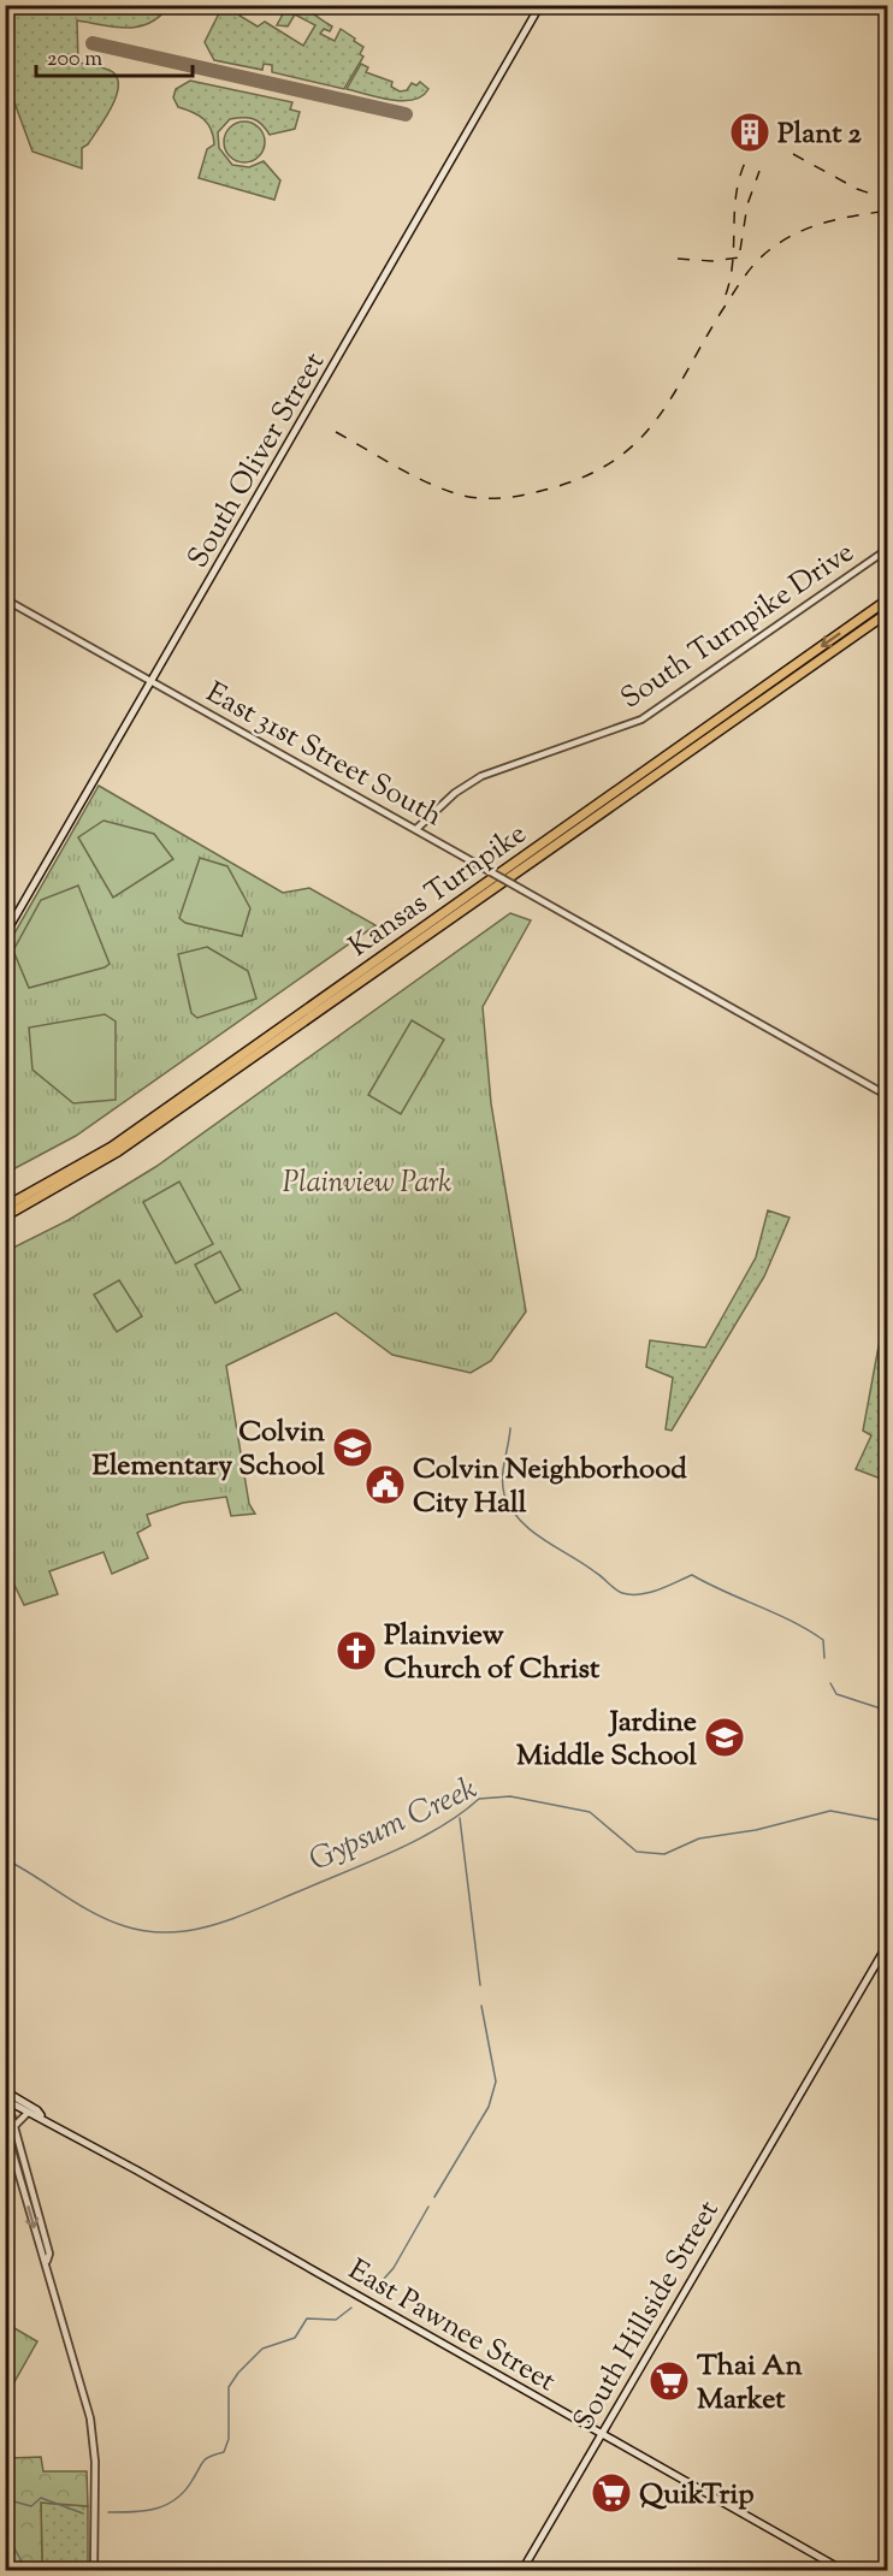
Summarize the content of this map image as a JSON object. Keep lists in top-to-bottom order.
{
  "streets": {
    "highway": ["Kansas Turnpike"],
    "main road": ["South Oliver Street", "South Hillside Street", "East Pawnee Street"],
    "street": ["South Turnpike Drive", "East 31st Street South"]
  },
  "crossings": [
    ["South Oliver Street", "East 31st Street South"],
    ["South Turnpike Drive", "East 31st Street South"],
    ["South Hillside Street", "East Pawnee Street"]
  ],
  "water": ["Gypsum Creek"],
  "parks": ["Plainview Park"],
  "places": {
    "building": ["Plant 2"],
    "school or university": ["Colvin Elementary School", "Jardine Middle School"],
    "public building": ["Colvin Neighborhood City Hall"],
    "church": ["Plainview Church of Christ"],
    "supermarket": ["Thai An Market", "QuikTrip"]
  },
  "scale_bar": "200 m"
}
